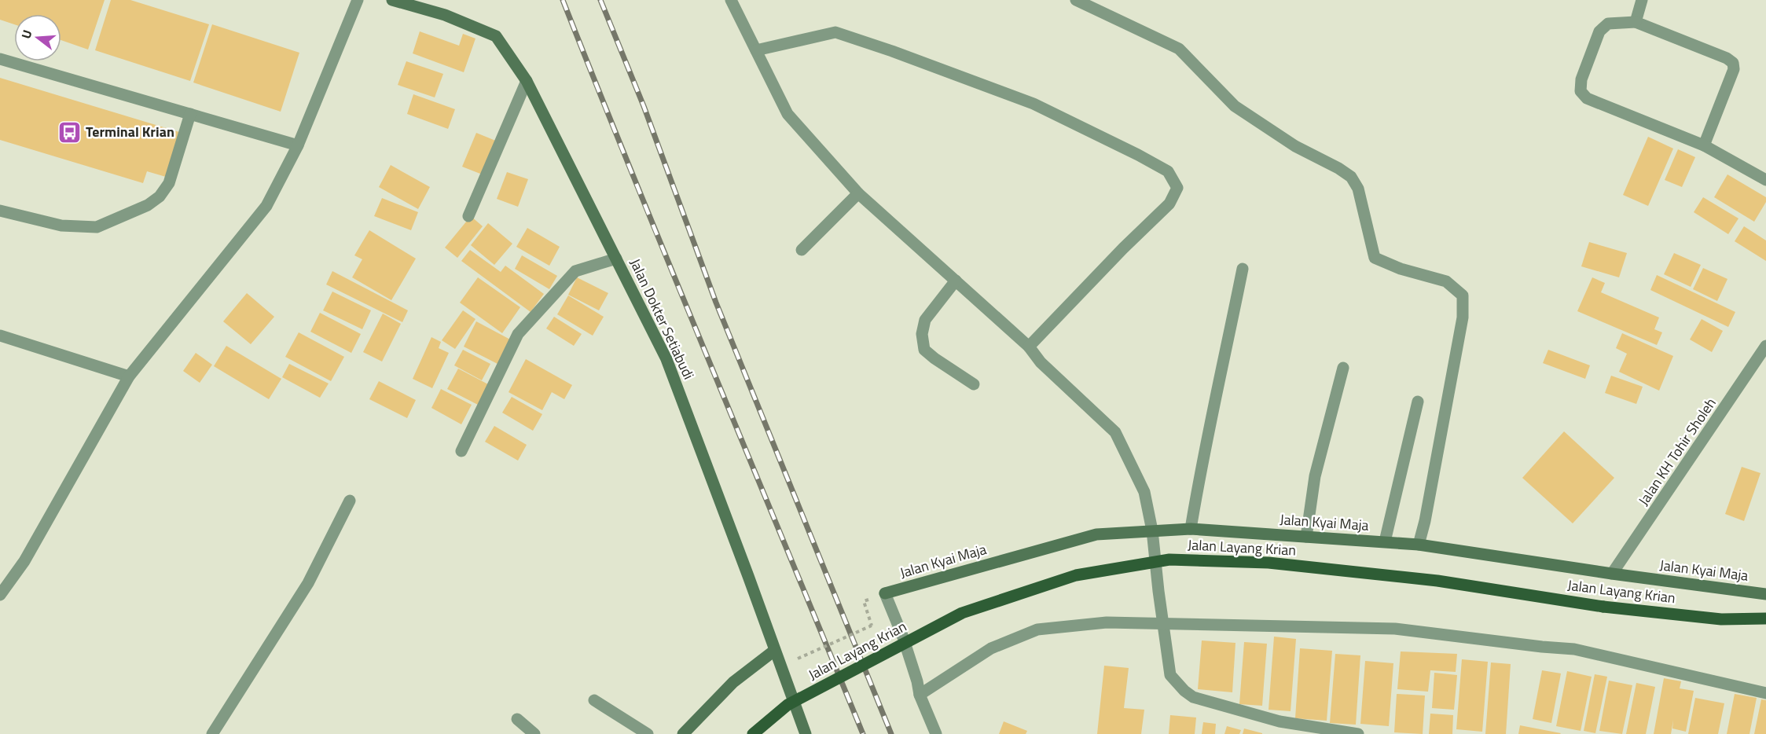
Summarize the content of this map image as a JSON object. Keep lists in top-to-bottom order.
{
  "streets": {
    "main road": ["Jalan Layang Krian"],
    "street": ["Jalan Dokter Setiabudi", "Jalan KH Tohir Sholeh", "Jalan Kyai Maja"]
  },
  "crossings": [
    ["Jalan KH Tohir Sholeh", "Jalan Kyai Maja"]
  ],
  "places": {
    "bus stop": ["Terminal Krian"]
  },
  "north": "left"
}
